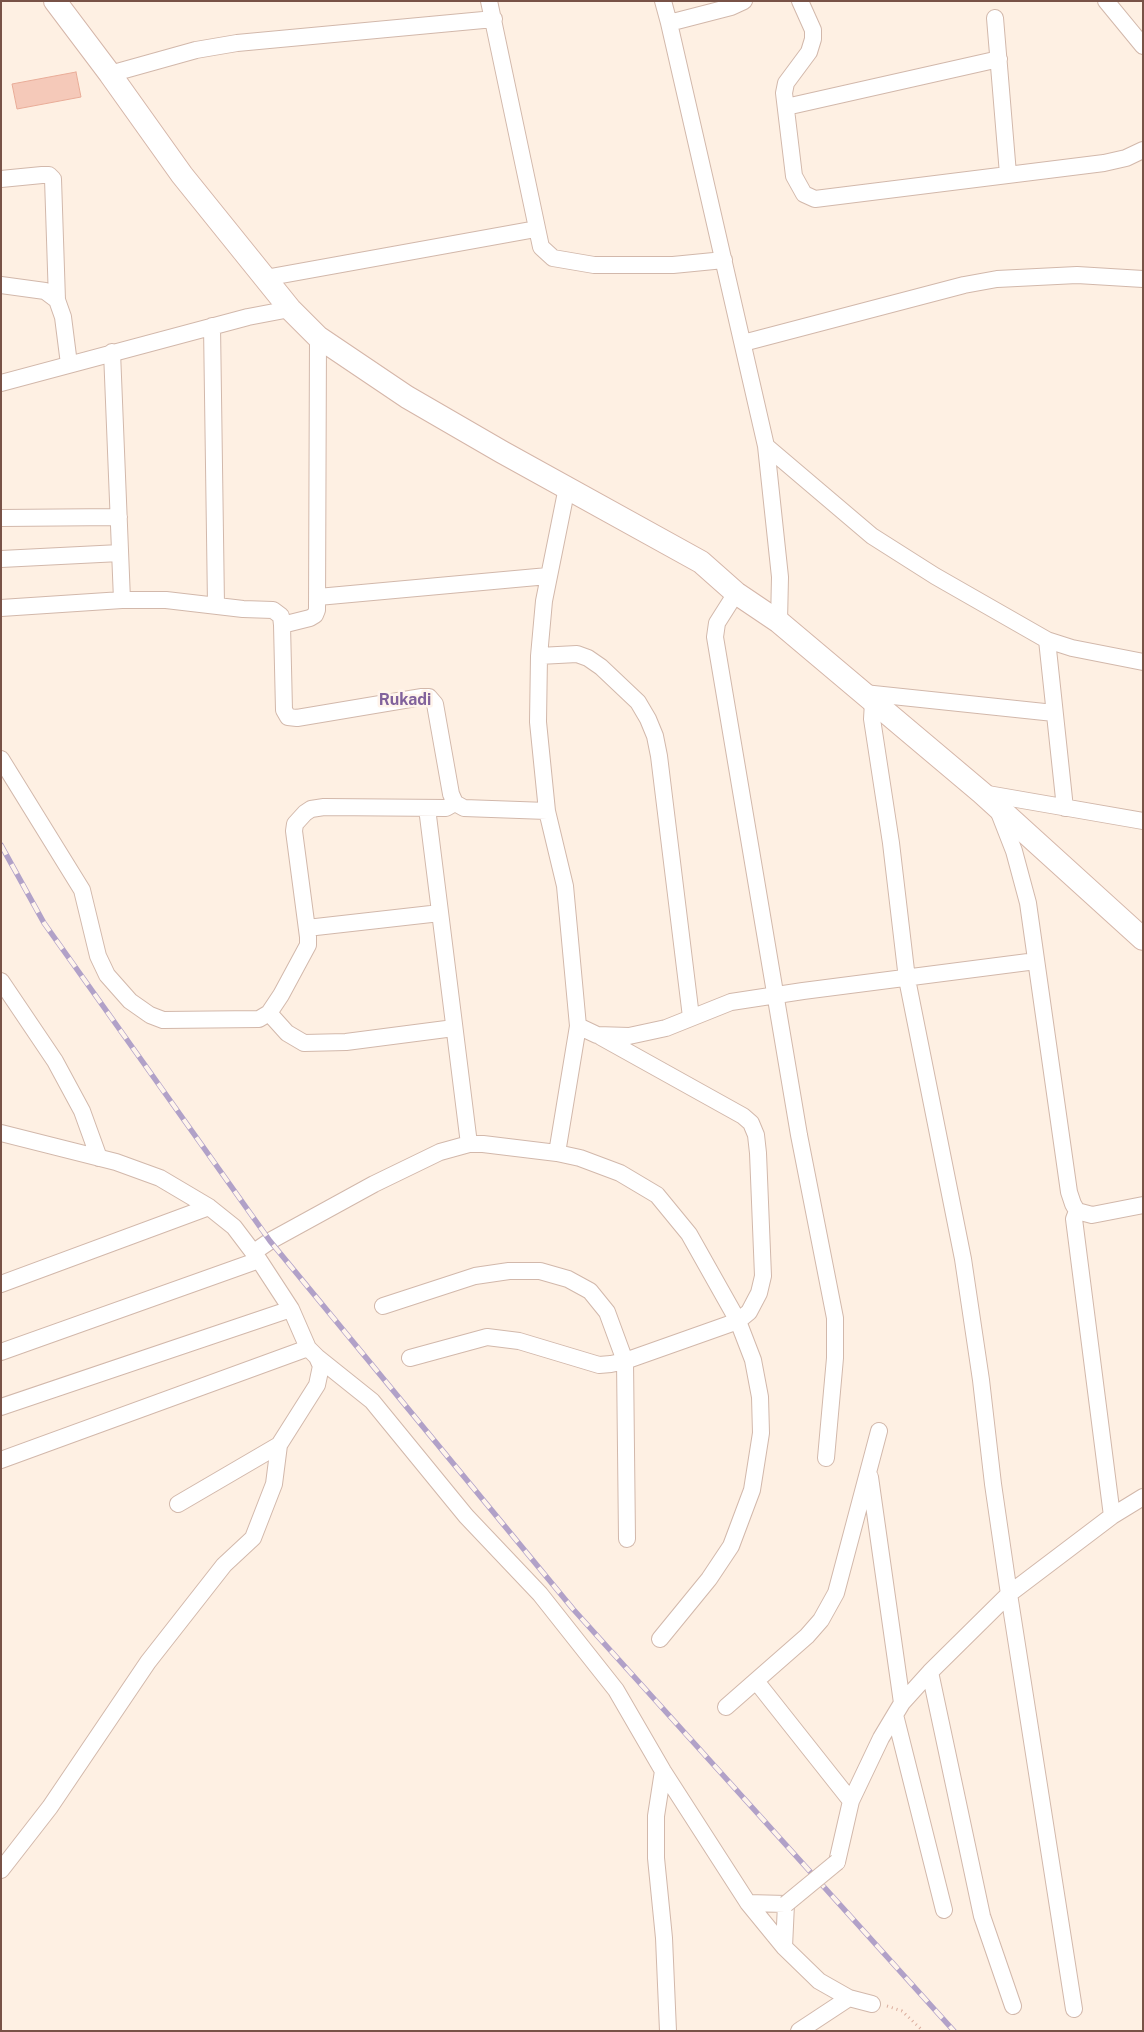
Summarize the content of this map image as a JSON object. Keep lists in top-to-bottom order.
{
  "districts": ["Rukadi"]
}
